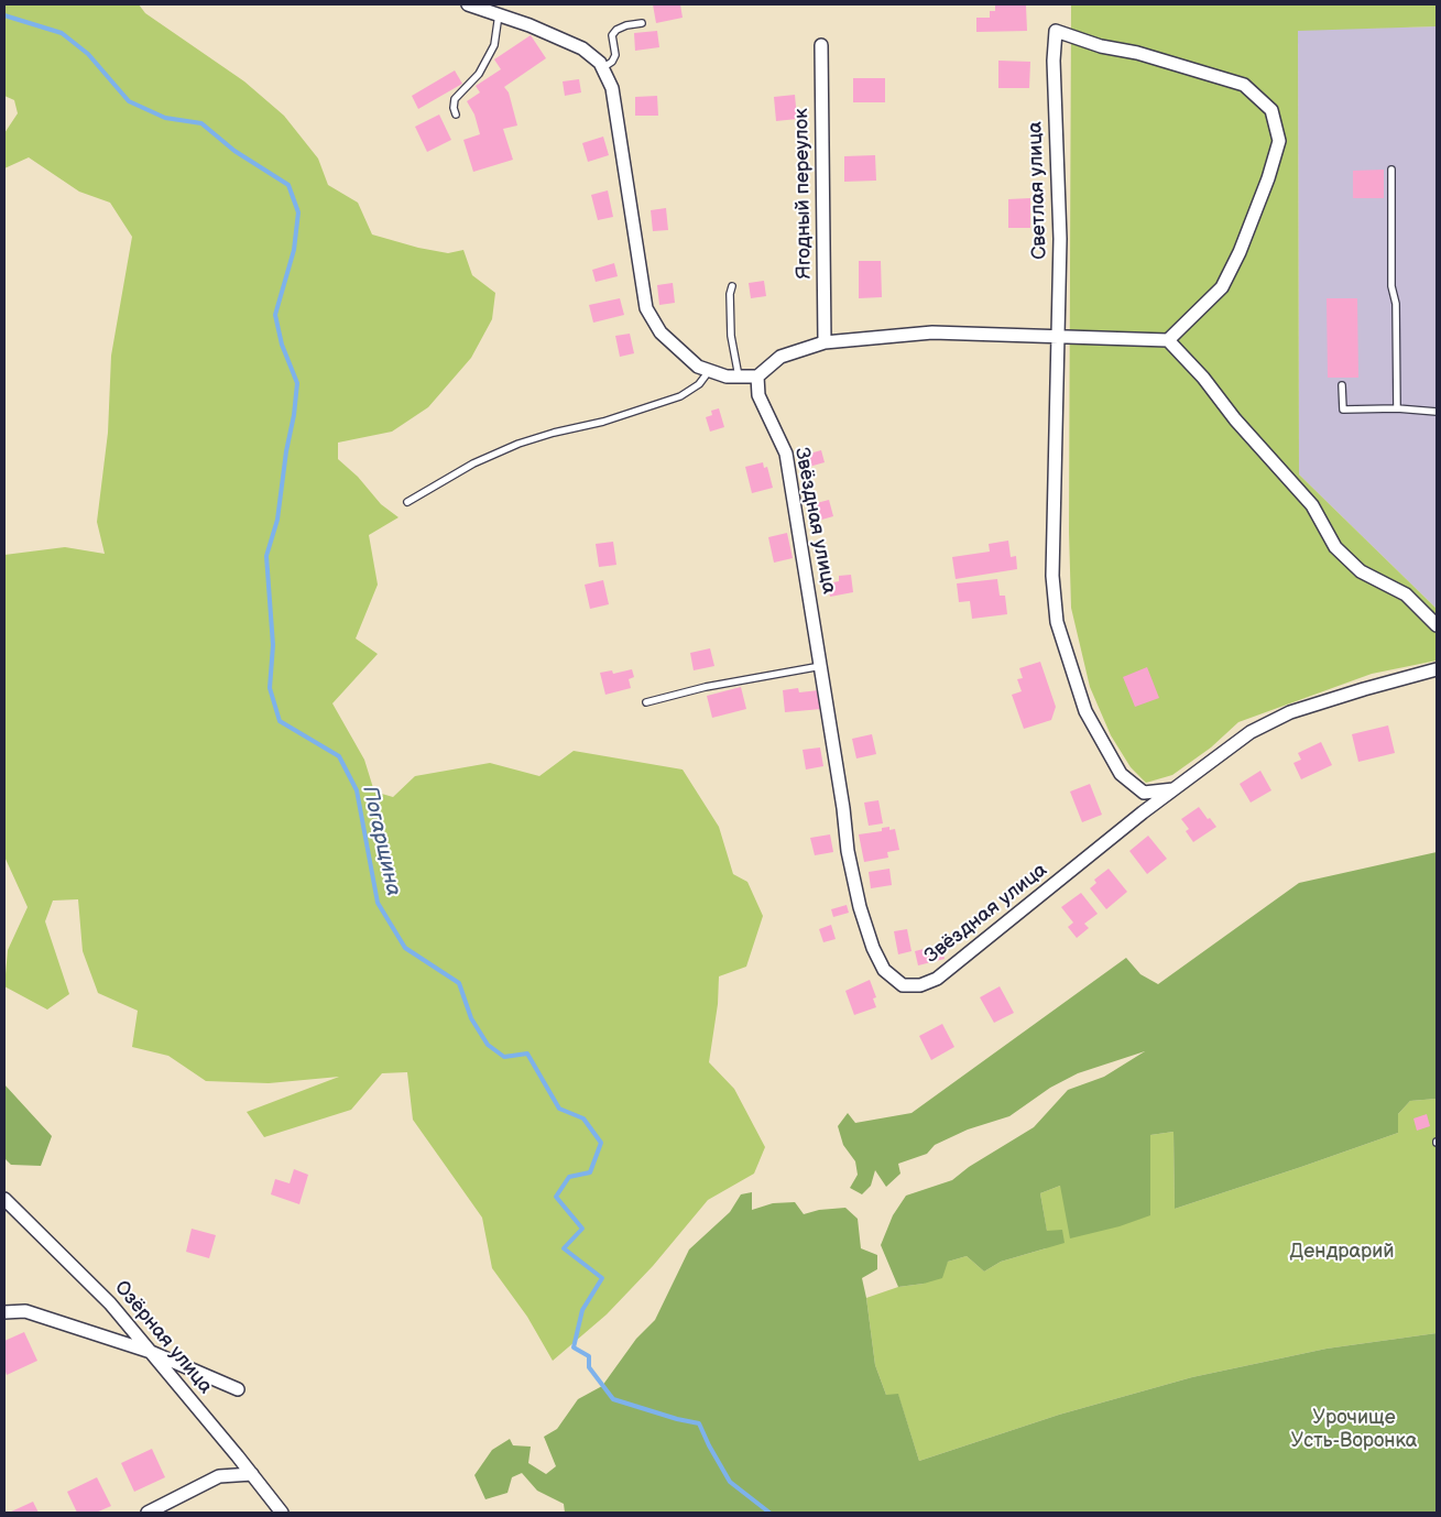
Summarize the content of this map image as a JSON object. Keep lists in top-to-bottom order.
{
  "streets": {
    "street": [
      "Светлая улица",
      "Ягодный переулок",
      "Звёздная улица",
      "Озёрная улица"
    ]
  },
  "crossings": [
    ["Светлая улица", "Звёздная улица"]
  ],
  "water": ["Погарщина"],
  "parks": ["Дендрарий", "Урочище Усть-Воронка"]
}
